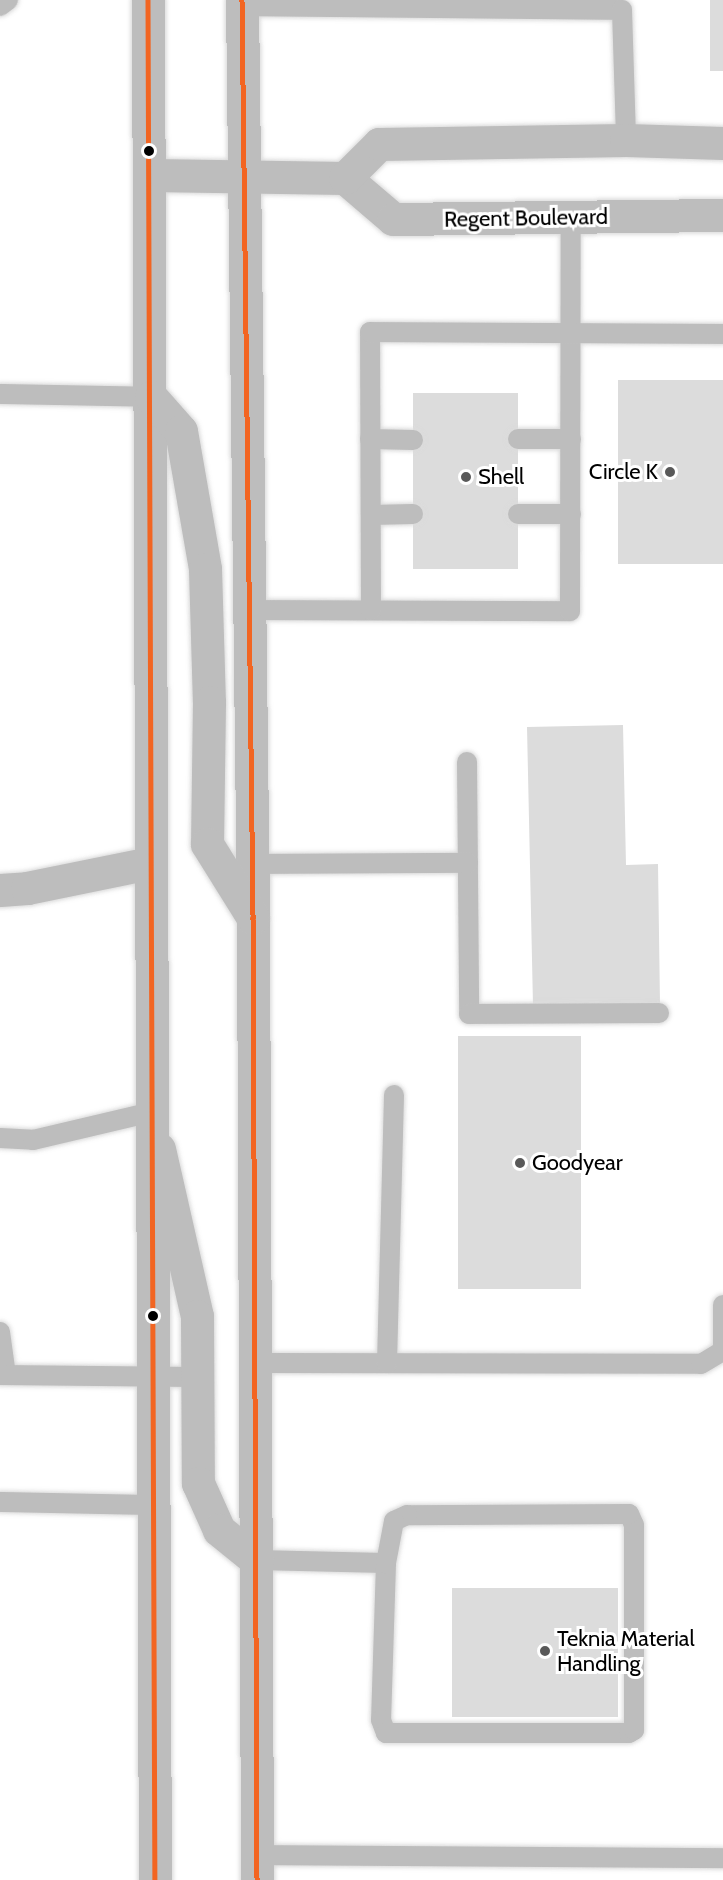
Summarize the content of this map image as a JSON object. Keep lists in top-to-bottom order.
{
  "streets": {
    "main road": ["Regent Boulevard"]
  },
  "places": [
    "Circle K",
    "Shell",
    "Goodyear",
    "Teknia Material Handling"
  ]
}
